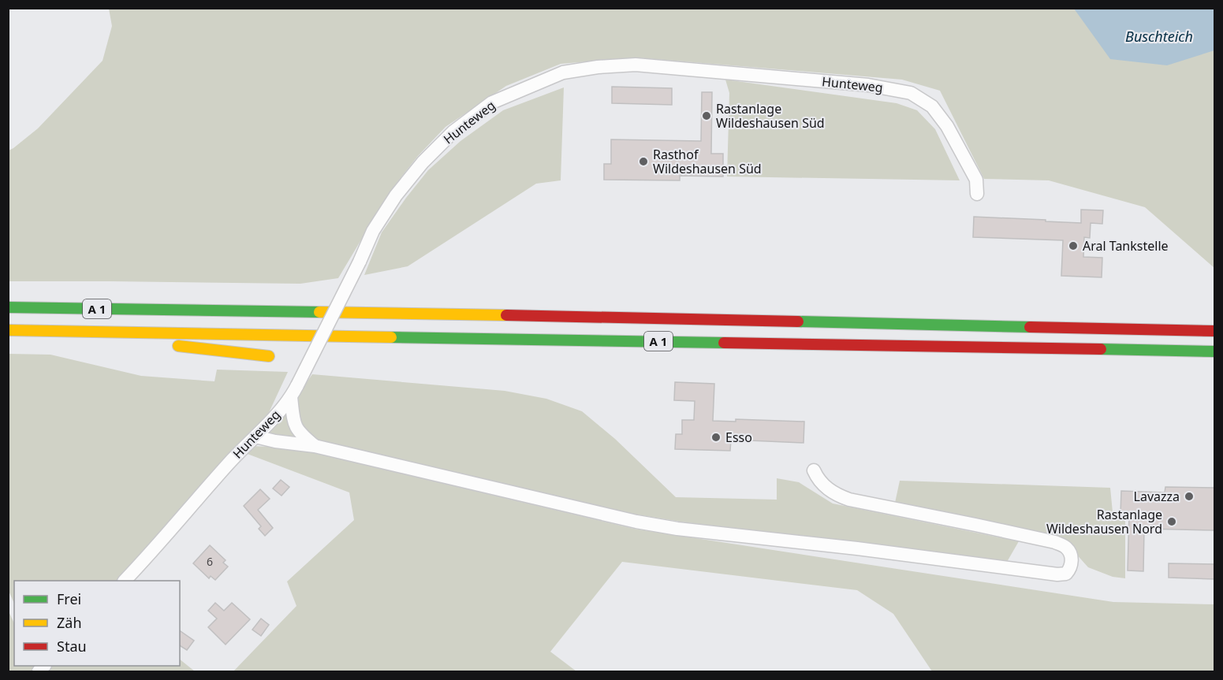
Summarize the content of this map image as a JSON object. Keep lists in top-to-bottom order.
{
  "streets": {
    "highway": ["A 1"],
    "street": ["Hunteweg"]
  },
  "water": ["Buschteich"],
  "places": [
    "Rastanlage Wildeshausen Süd",
    "Rasthof Wildeshausen Süd",
    "Aral Tankstelle",
    "Esso",
    "Lavazza",
    "Rastanlage Wildeshausen Nord"
  ],
  "house_numbers": ["6"],
  "legend": ["Frei", "Zäh", "Stau"]
}
